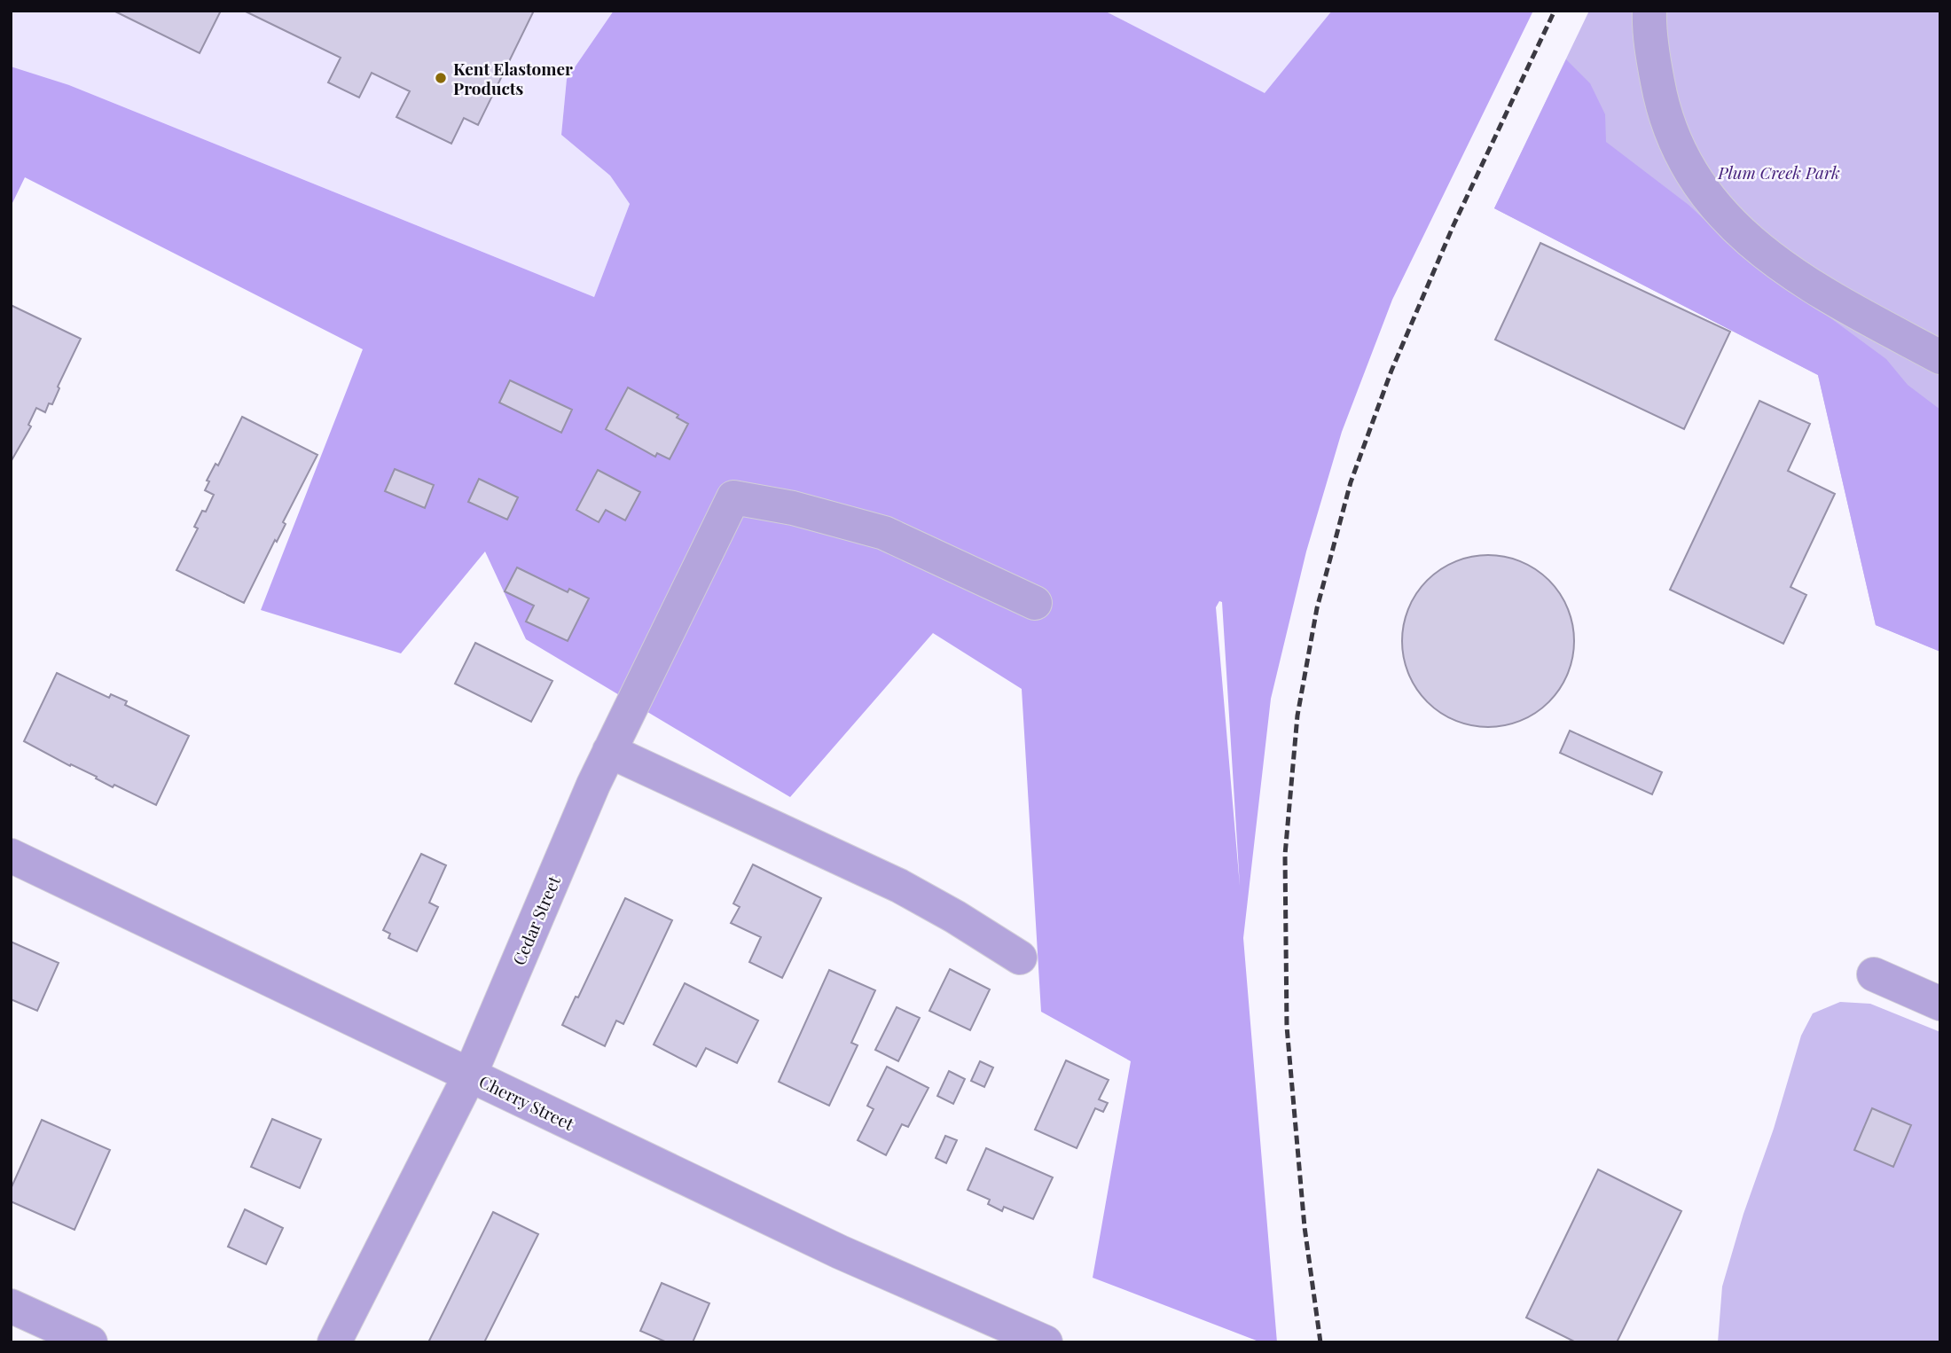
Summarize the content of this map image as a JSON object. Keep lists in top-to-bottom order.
{
  "streets": {
    "street": ["Cedar Street", "Cherry Street"]
  },
  "crossings": [
    ["Cedar Street", "Cherry Street"]
  ],
  "parks": ["Plum Creek Park"],
  "places": ["Kent Elastomer Products"]
}
